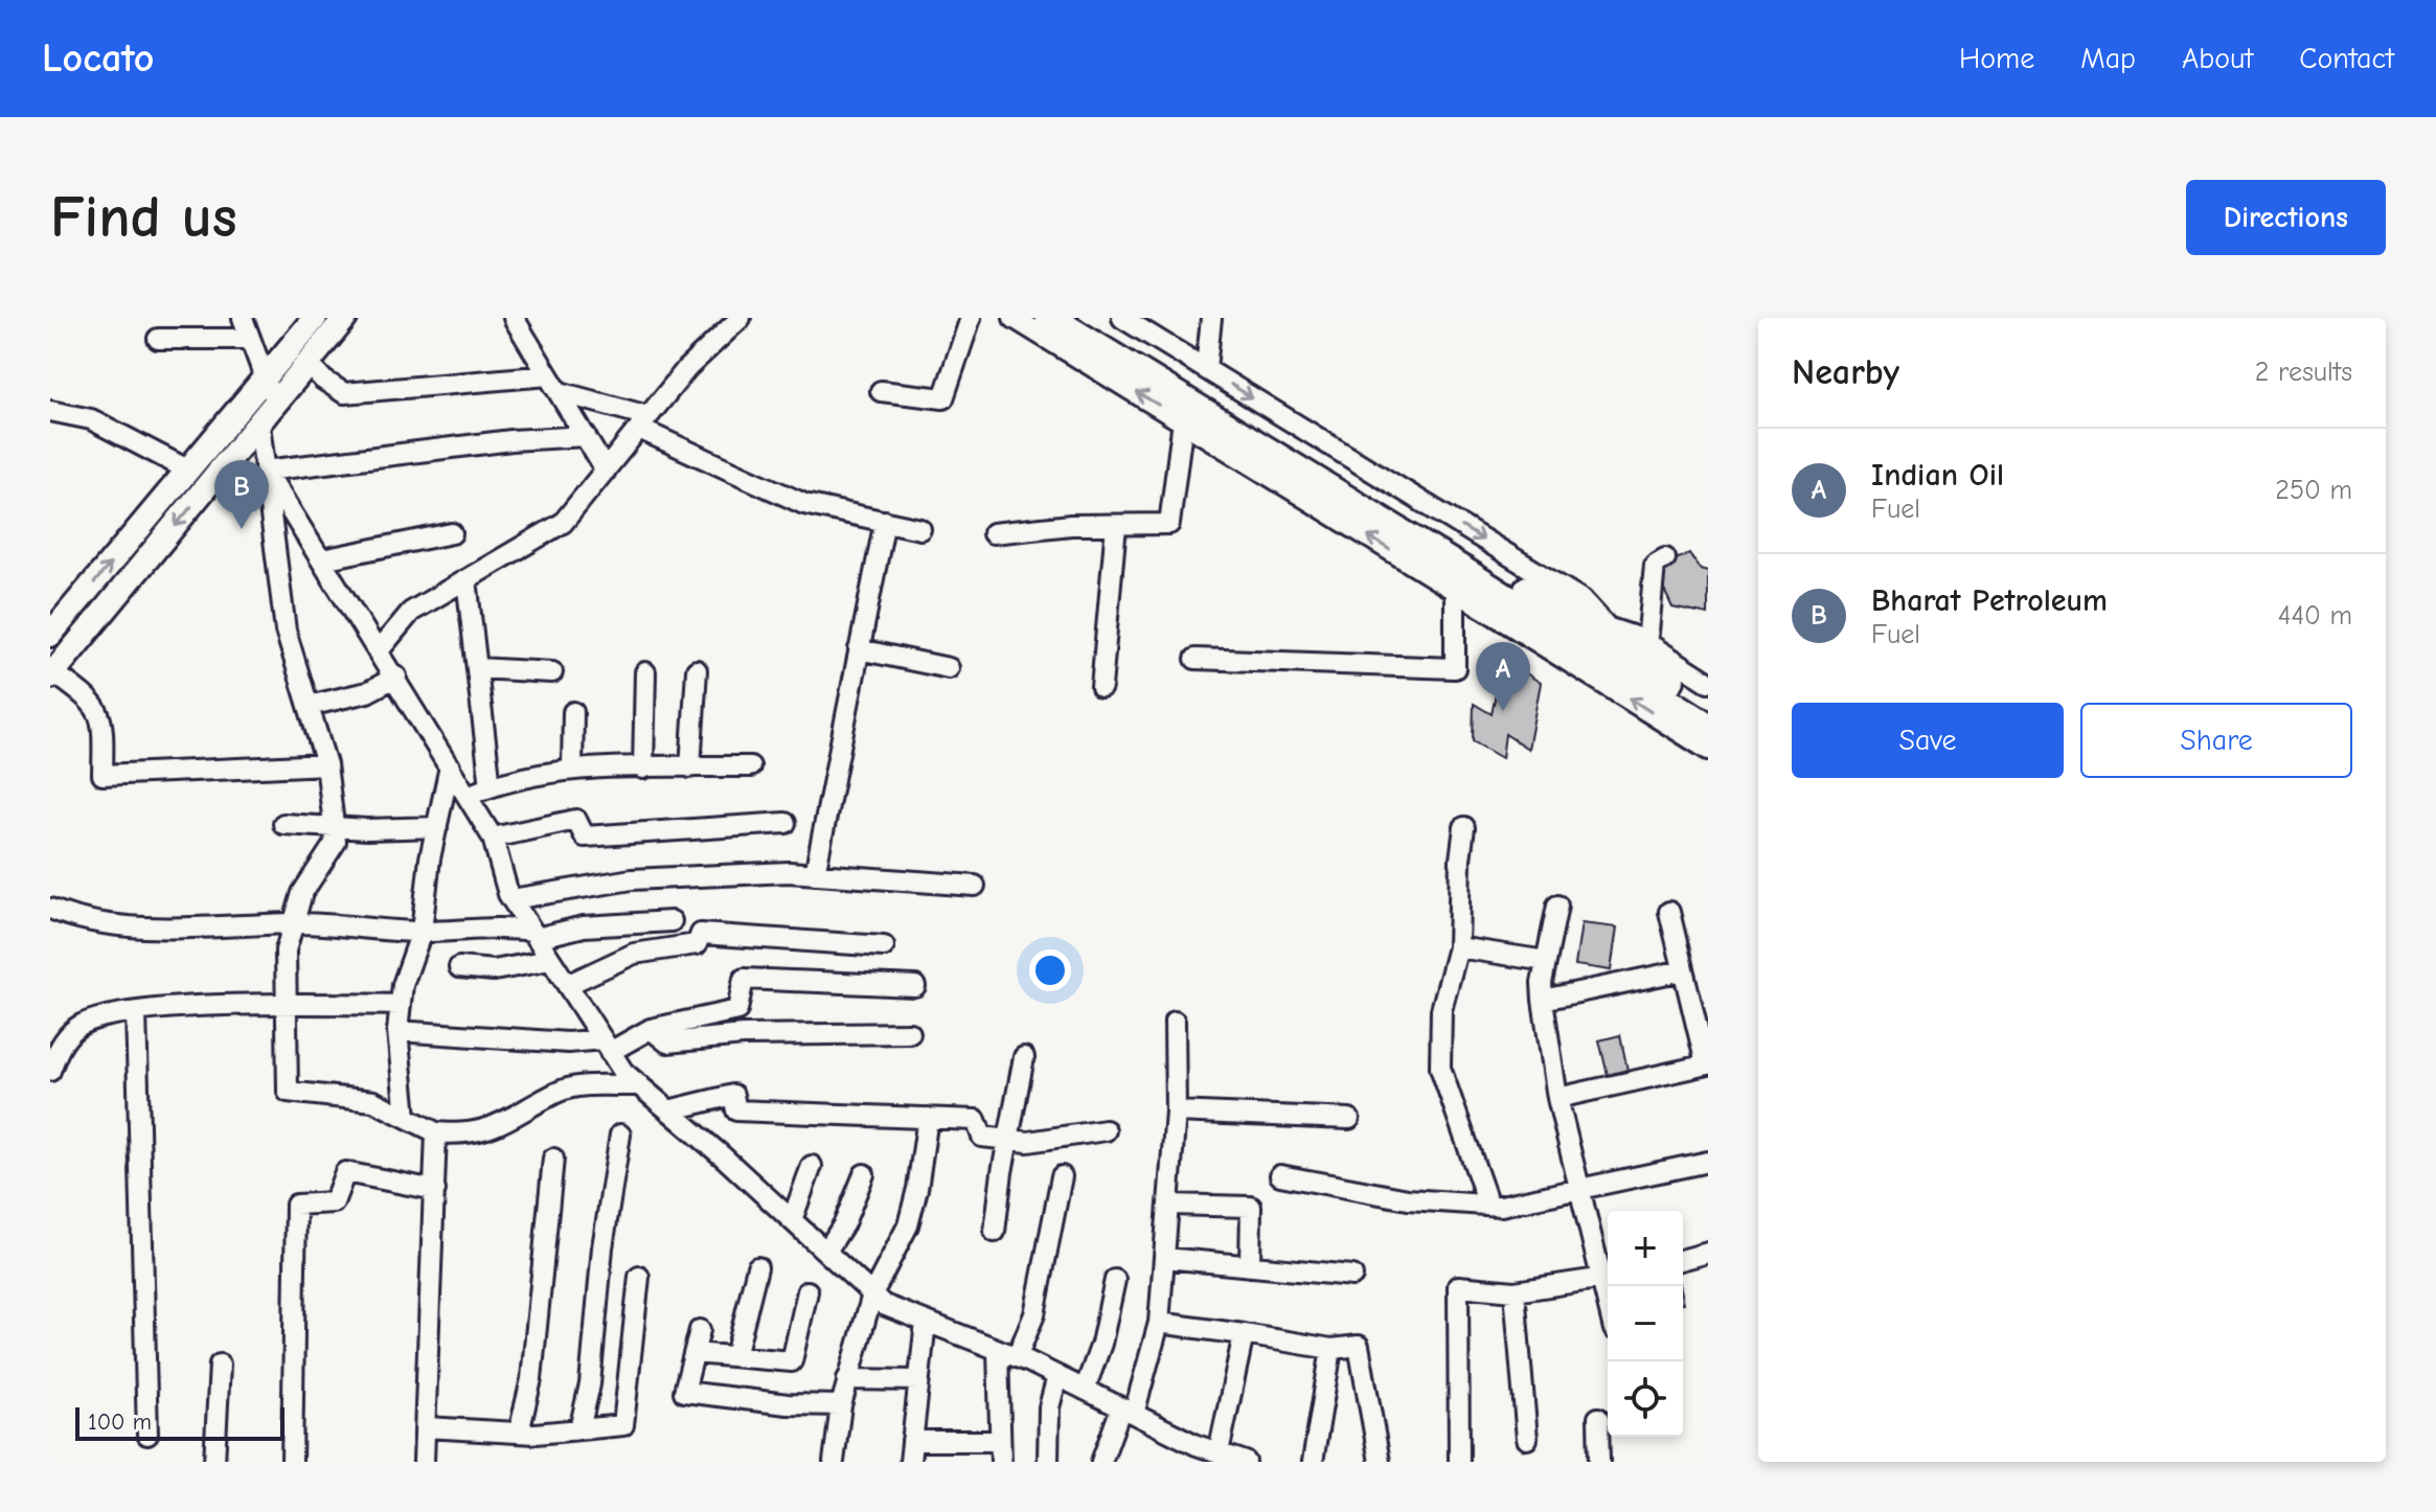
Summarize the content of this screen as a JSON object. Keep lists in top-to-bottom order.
{
  "scale_bar": "100 m",
  "page": {
    "header": "Locato",
    "nav": [
      "Home",
      "Map",
      "About",
      "Contact"
    ],
    "buttons": [
      "Directions",
      ["Save", "Share"]
    ],
    "title": "Find us",
    "heading": ["Nearby", "2 results"],
    "list": [
      {
        "mark": "A",
        "name": "Indian Oil",
        "note": "Fuel",
        "value": "250 m"
      },
      {
        "mark": "B",
        "name": "Bharat Petroleum",
        "note": "Fuel",
        "value": "440 m"
      }
    ],
    "pins": ["B", "A"],
    "map_buttons": ["+", "−"],
    "scale": "100 m"
  }
}
